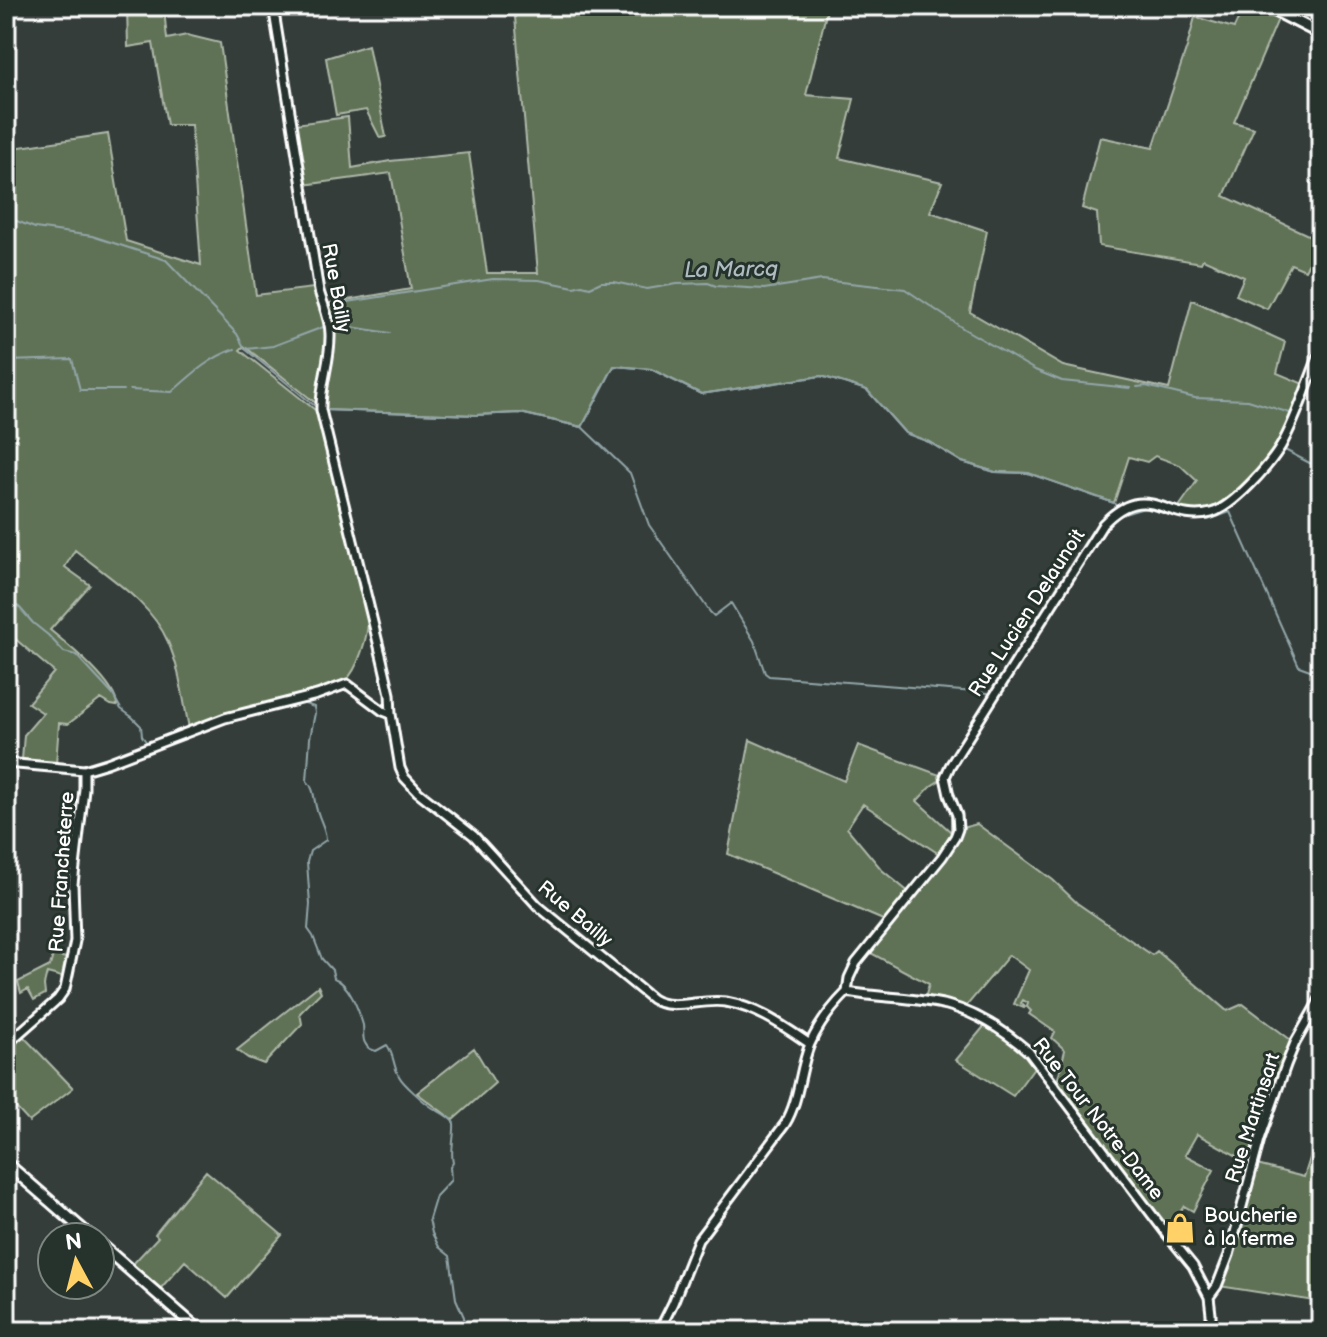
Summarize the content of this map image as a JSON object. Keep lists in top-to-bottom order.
{
  "streets": {
    "street": [
      "Rue Bailly",
      "Rue Lucien Delaunoit",
      "Rue Francheterre",
      "Rue Martinsart",
      "Rue Tour Notre-Dame"
    ]
  },
  "crossings": [
    ["Rue Bailly", "Rue Francheterre"],
    ["Rue Lucien Delaunoit", "Rue Tour Notre-Dame"],
    ["Rue Martinsart", "Rue Tour Notre-Dame"]
  ],
  "water": ["La Marcq"],
  "places": {
    "shop": ["Boucherie à la ferme"]
  },
  "north": "top"
}
